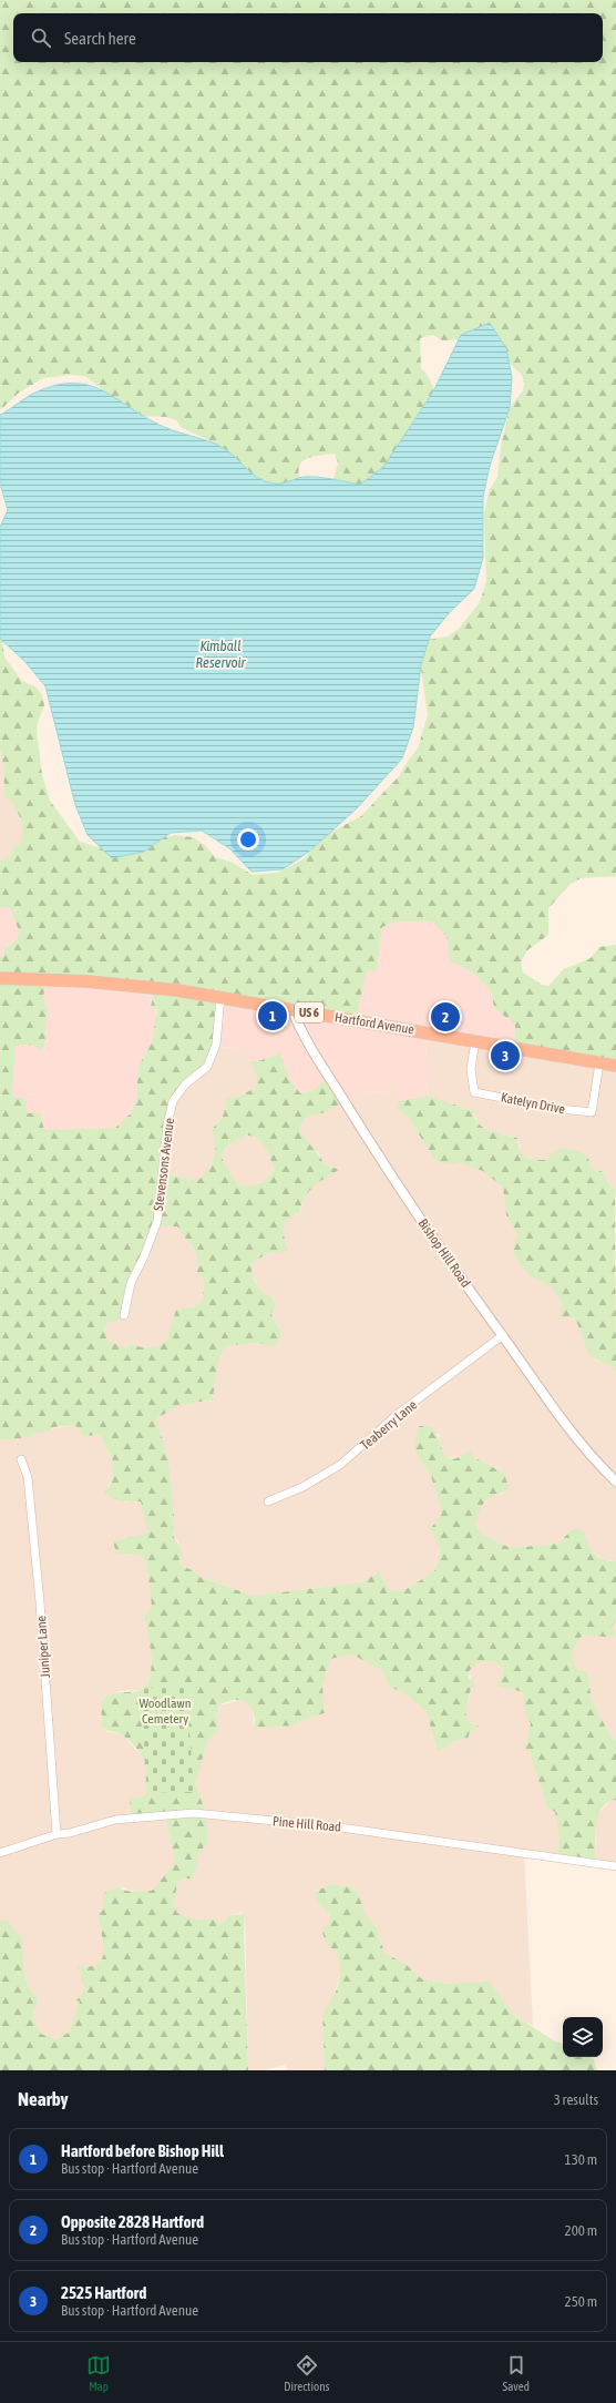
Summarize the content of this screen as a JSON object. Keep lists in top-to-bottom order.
{
  "streets": {
    "highway": ["US 6", "Hartford Avenue"],
    "street": [
      "Katelyn Drive",
      "Stevensons Avenue",
      "Bishop Hill Road",
      "Teaberry Lane",
      "Juniper Lane",
      "Pine Hill Road"
    ]
  },
  "crossings": [
    ["Hartford Avenue", "Katelyn Drive"],
    ["Hartford Avenue", "Stevensons Avenue"],
    ["Hartford Avenue", "Bishop Hill Road"],
    ["Bishop Hill Road", "Teaberry Lane"],
    ["Juniper Lane", "Pine Hill Road"]
  ],
  "water": ["Kimball Reservoir"],
  "parks": ["Woodlawn Cemetery"],
  "page": {
    "search": "Search here",
    "pins": ["1", "2", "3"],
    "heading": ["Nearby", "3 results"],
    "list": [
      {
        "mark": "1",
        "name": "Hartford before Bishop Hill",
        "note": "Bus stop · Hartford Avenue",
        "value": "130 m"
      },
      {
        "mark": "2",
        "name": "Opposite 2828 Hartford",
        "note": "Bus stop · Hartford Avenue",
        "value": "200 m"
      },
      {
        "mark": "3",
        "name": "2525 Hartford",
        "note": "Bus stop · Hartford Avenue",
        "value": "250 m"
      }
    ],
    "nav": ["Map", "Directions", "Saved"]
  }
}
